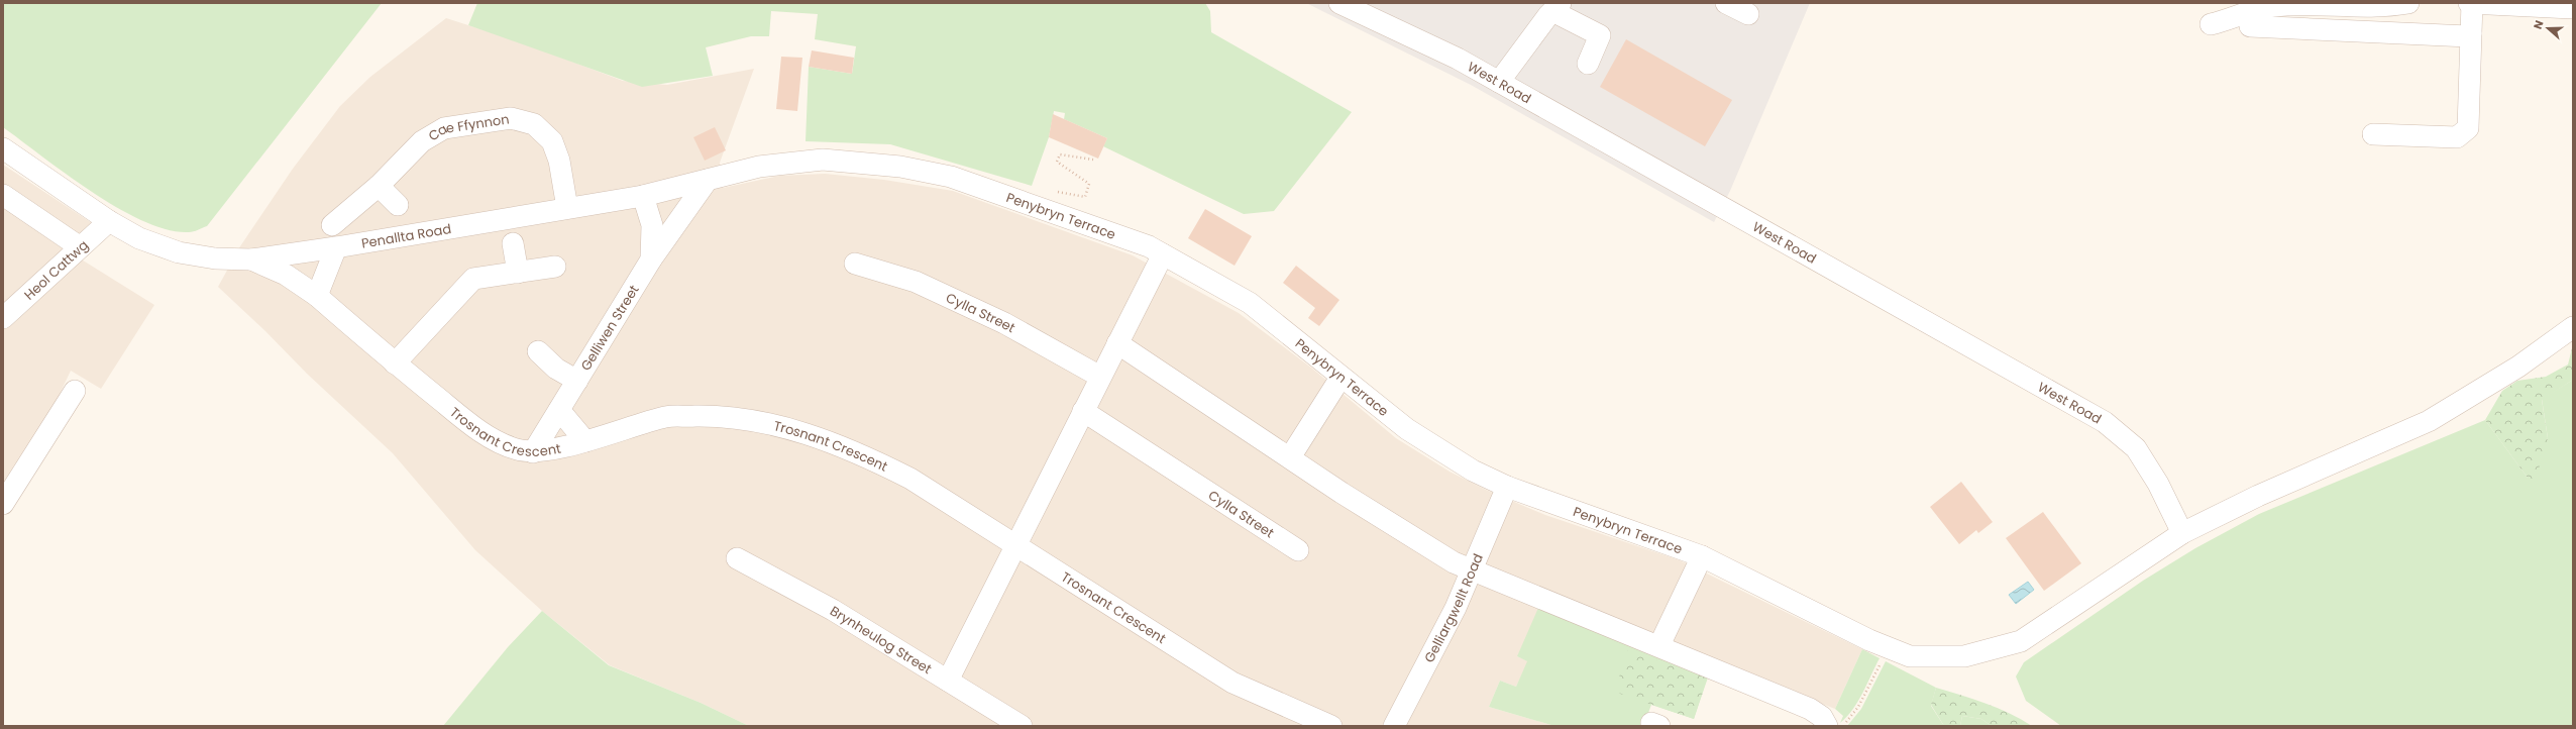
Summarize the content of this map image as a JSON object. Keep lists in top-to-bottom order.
{
  "streets": {
    "street": [
      "West Road",
      "Cae Ffynnon",
      "Penybryn Terrace",
      "Penallta Road",
      "Heol Cattwg",
      "Cylla Street",
      "Gelliwen Street",
      "Trosnant Crescent",
      "Gelliargwellt Road",
      "Brynheulog Street"
    ]
  },
  "crossings": [
    ["West Road", "Penybryn Terrace"],
    ["Cae Ffynnon", "Penallta Road"],
    ["Penybryn Terrace", "Penallta Road"],
    ["Penybryn Terrace", "Gelliargwellt Road"],
    ["Penallta Road", "Heol Cattwg"],
    ["Penallta Road", "Gelliwen Street"],
    ["Penallta Road", "Trosnant Crescent"],
    ["Gelliwen Street", "Trosnant Crescent"]
  ],
  "north": "left"
}
